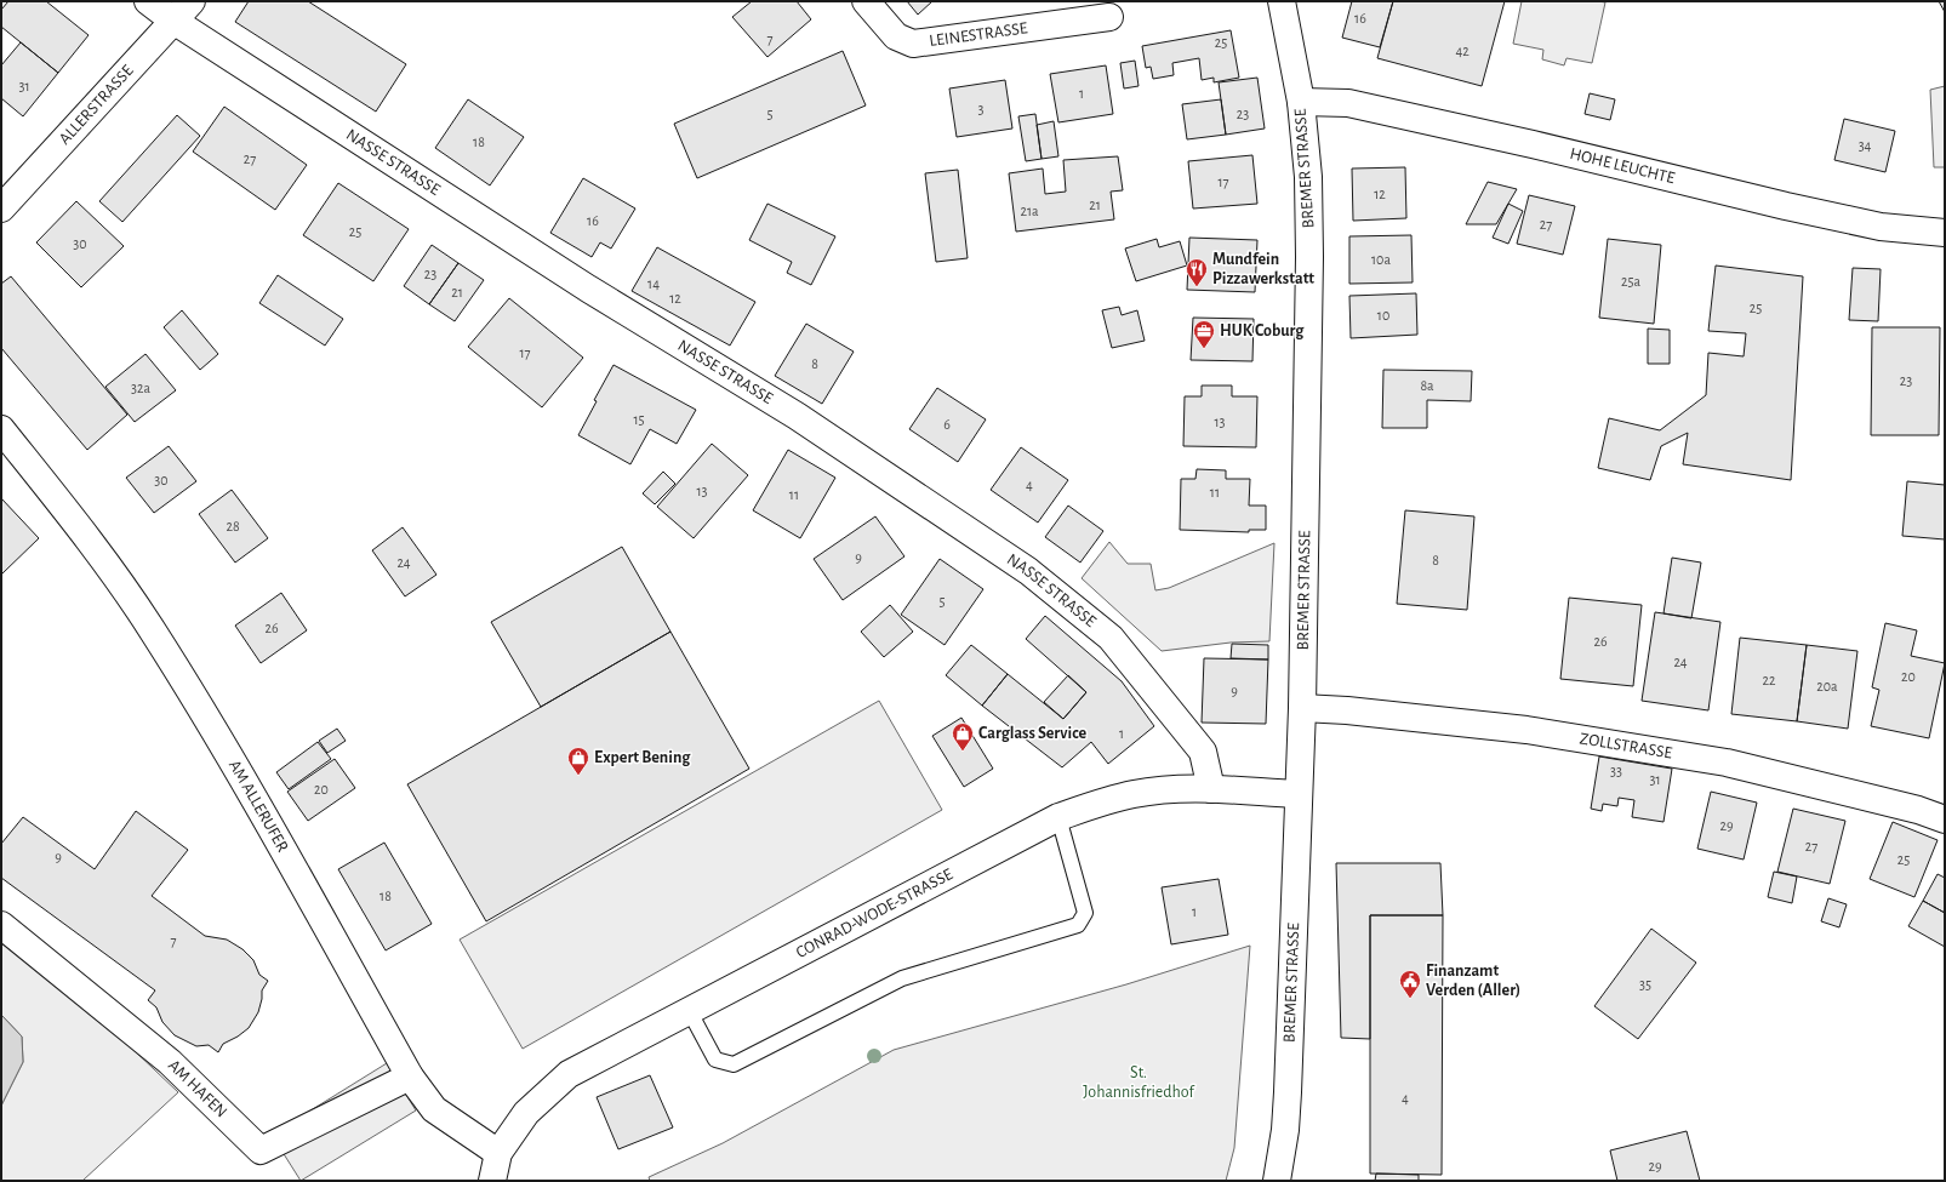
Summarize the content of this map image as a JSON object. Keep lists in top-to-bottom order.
{
  "streets": {
    "street": [
      "LEINESTRASSE",
      "ALLERSTRASSE",
      "NASSE STRASSE",
      "HOHE LEUCHTE",
      "BREMER STRASSE",
      "ZOLLSTRASSE",
      "AM ALLERUFER",
      "CONRAD-WODE-STRASSE",
      "AM HAFEN"
    ]
  },
  "crossings": [
    ["ALLERSTRASSE", "NASSE STRASSE"],
    ["NASSE STRASSE", "CONRAD-WODE-STRASSE"],
    ["HOHE LEUCHTE", "BREMER STRASSE"],
    ["BREMER STRASSE", "ZOLLSTRASSE"],
    ["BREMER STRASSE", "CONRAD-WODE-STRASSE"],
    ["AM ALLERUFER", "CONRAD-WODE-STRASSE"],
    ["AM ALLERUFER", "AM HAFEN"]
  ],
  "parks": ["St. Johannisfriedhof"],
  "places": {
    "restaurant": ["Mundfein Pizzawerkstatt"],
    "office": ["HUK Coburg"],
    "shop": ["Carglass Service", "Expert Bening"],
    "public building": ["Finanzamt Verden (Aller)"]
  },
  "house_numbers": [
    "16",
    "7",
    "25",
    "42",
    "31",
    "1",
    "3",
    "5",
    "23",
    "18",
    "34",
    "27",
    "17",
    "12",
    "21",
    "21a",
    "16",
    "27",
    "25",
    "30",
    "10a",
    "23",
    "25a",
    "14",
    "21",
    "12",
    "25",
    "10",
    "17",
    "8",
    "23",
    "8a",
    "32a",
    "15",
    "13",
    "6",
    "30",
    "4",
    "13",
    "11",
    "11",
    "28",
    "9",
    "8",
    "24",
    "5",
    "26",
    "26",
    "24",
    "20",
    "22",
    "20a",
    "9",
    "1",
    "33",
    "31",
    "20",
    "29",
    "27",
    "9",
    "25",
    "18",
    "1",
    "7",
    "35",
    "4",
    "29"
  ]
}
